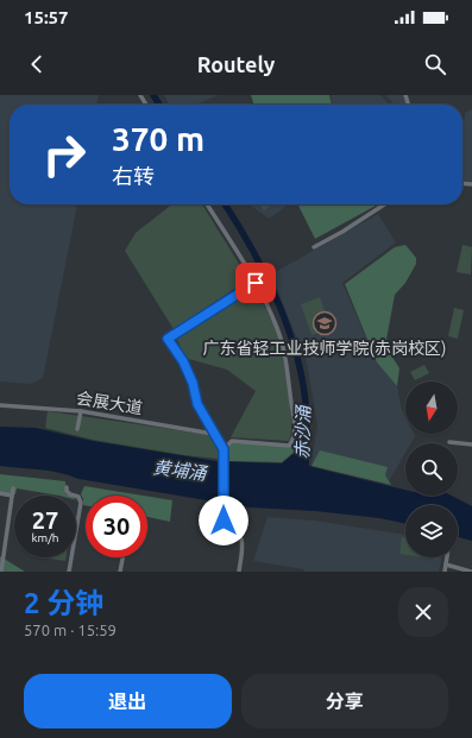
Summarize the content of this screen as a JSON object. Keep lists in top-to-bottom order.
{
  "streets": {
    "street": ["会展大道"]
  },
  "water": ["赤沙涌", "黄埔涌"],
  "places": {
    "school or university": ["广东省轻工业技师学院(赤岗校区)"]
  },
  "north": "bottom",
  "page": {
    "status": "15:57",
    "header": "Routely",
    "turn": ["370 m", "右转"],
    "speed": "27 km/h",
    "limit": "30",
    "heading": ["2 分钟", "570 m · 15:59"],
    "buttons": ["退出", "分享"]
  }
}
